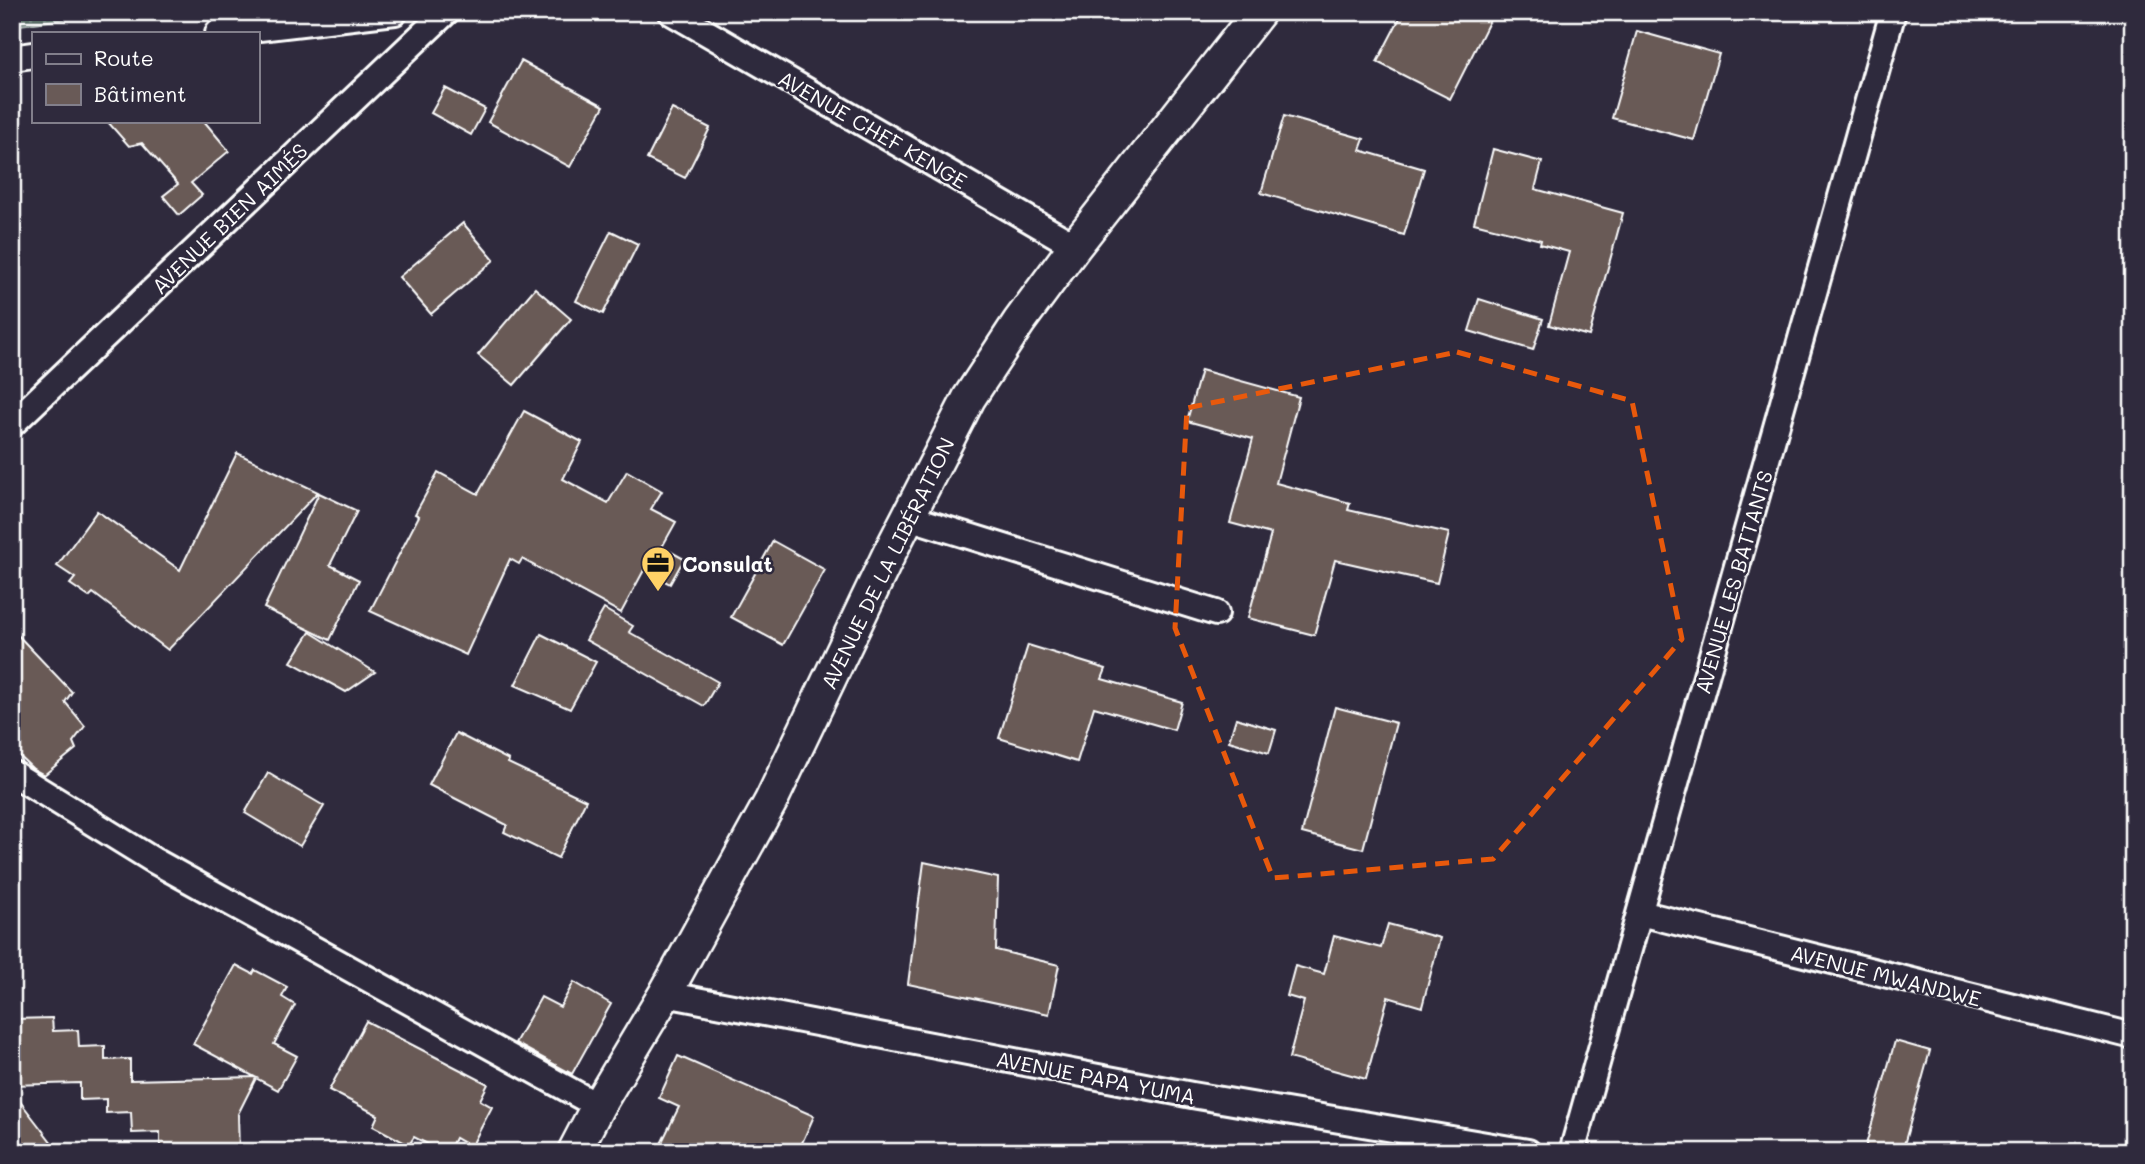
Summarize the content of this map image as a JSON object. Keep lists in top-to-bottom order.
{
  "streets": {
    "street": [
      "AVENUE CHEF KENGE",
      "AVENUE BIEN AIMÉS",
      "AVENUE DE LA LIBÉRATION",
      "AVENUE LES BATTANTS",
      "AVENUE MWANDWE",
      "AVENUE PAPA YUMA"
    ]
  },
  "crossings": [
    ["AVENUE CHEF KENGE", "AVENUE DE LA LIBÉRATION"],
    ["AVENUE DE LA LIBÉRATION", "AVENUE PAPA YUMA"],
    ["AVENUE LES BATTANTS", "AVENUE MWANDWE"]
  ],
  "places": {
    "office": ["Consulat"]
  },
  "legend": ["Route", "Bâtiment"]
}
